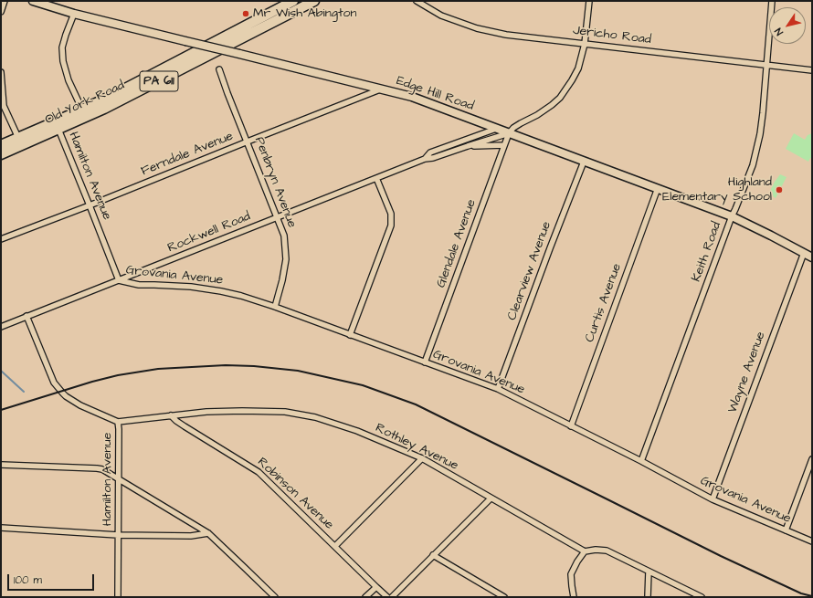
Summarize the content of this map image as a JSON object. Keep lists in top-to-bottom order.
{
  "streets": {
    "highway": ["PA 611", "Old York Road"],
    "street": [
      "Jericho Road",
      "Edge Hill Road",
      "Ferndale Avenue",
      "Hamilton Avenue",
      "Penbryn Avenue",
      "Rockwell Road",
      "Glendale Avenue",
      "Keith Road",
      "Clearview Avenue",
      "Grovania Avenue",
      "Curtis Avenue",
      "Wayne Avenue",
      "Rothley Avenue",
      "Robinson Avenue"
    ]
  },
  "crossings": [
    ["Jericho Road", "Rockwell Road"],
    ["Jericho Road", "Keith Road"],
    ["Edge Hill Road", "Ferndale Avenue"],
    ["Edge Hill Road", "Rockwell Road"],
    ["Edge Hill Road", "Glendale Avenue"],
    ["Edge Hill Road", "Keith Road"],
    ["Edge Hill Road", "Clearview Avenue"],
    ["Edge Hill Road", "Curtis Avenue"],
    ["Edge Hill Road", "Wayne Avenue"],
    ["Old York Road", "Hamilton Avenue"],
    ["Ferndale Avenue", "Hamilton Avenue"],
    ["Ferndale Avenue", "Penbryn Avenue"],
    ["Hamilton Avenue", "Rockwell Road"],
    ["Hamilton Avenue", "Grovania Avenue"],
    ["Hamilton Avenue", "Rothley Avenue"],
    ["Penbryn Avenue", "Rockwell Road"],
    ["Penbryn Avenue", "Grovania Avenue"],
    ["Rockwell Road", "Glendale Avenue"],
    ["Rockwell Road", "Grovania Avenue"],
    ["Glendale Avenue", "Grovania Avenue"],
    ["Keith Road", "Grovania Avenue"],
    ["Clearview Avenue", "Grovania Avenue"],
    ["Grovania Avenue", "Curtis Avenue"],
    ["Grovania Avenue", "Wayne Avenue"],
    ["Rothley Avenue", "Robinson Avenue"]
  ],
  "places": ["Mr Wish Abington", "Highland Elementary School"],
  "scale_bar": "100 m",
  "north": "bottom left"
}
